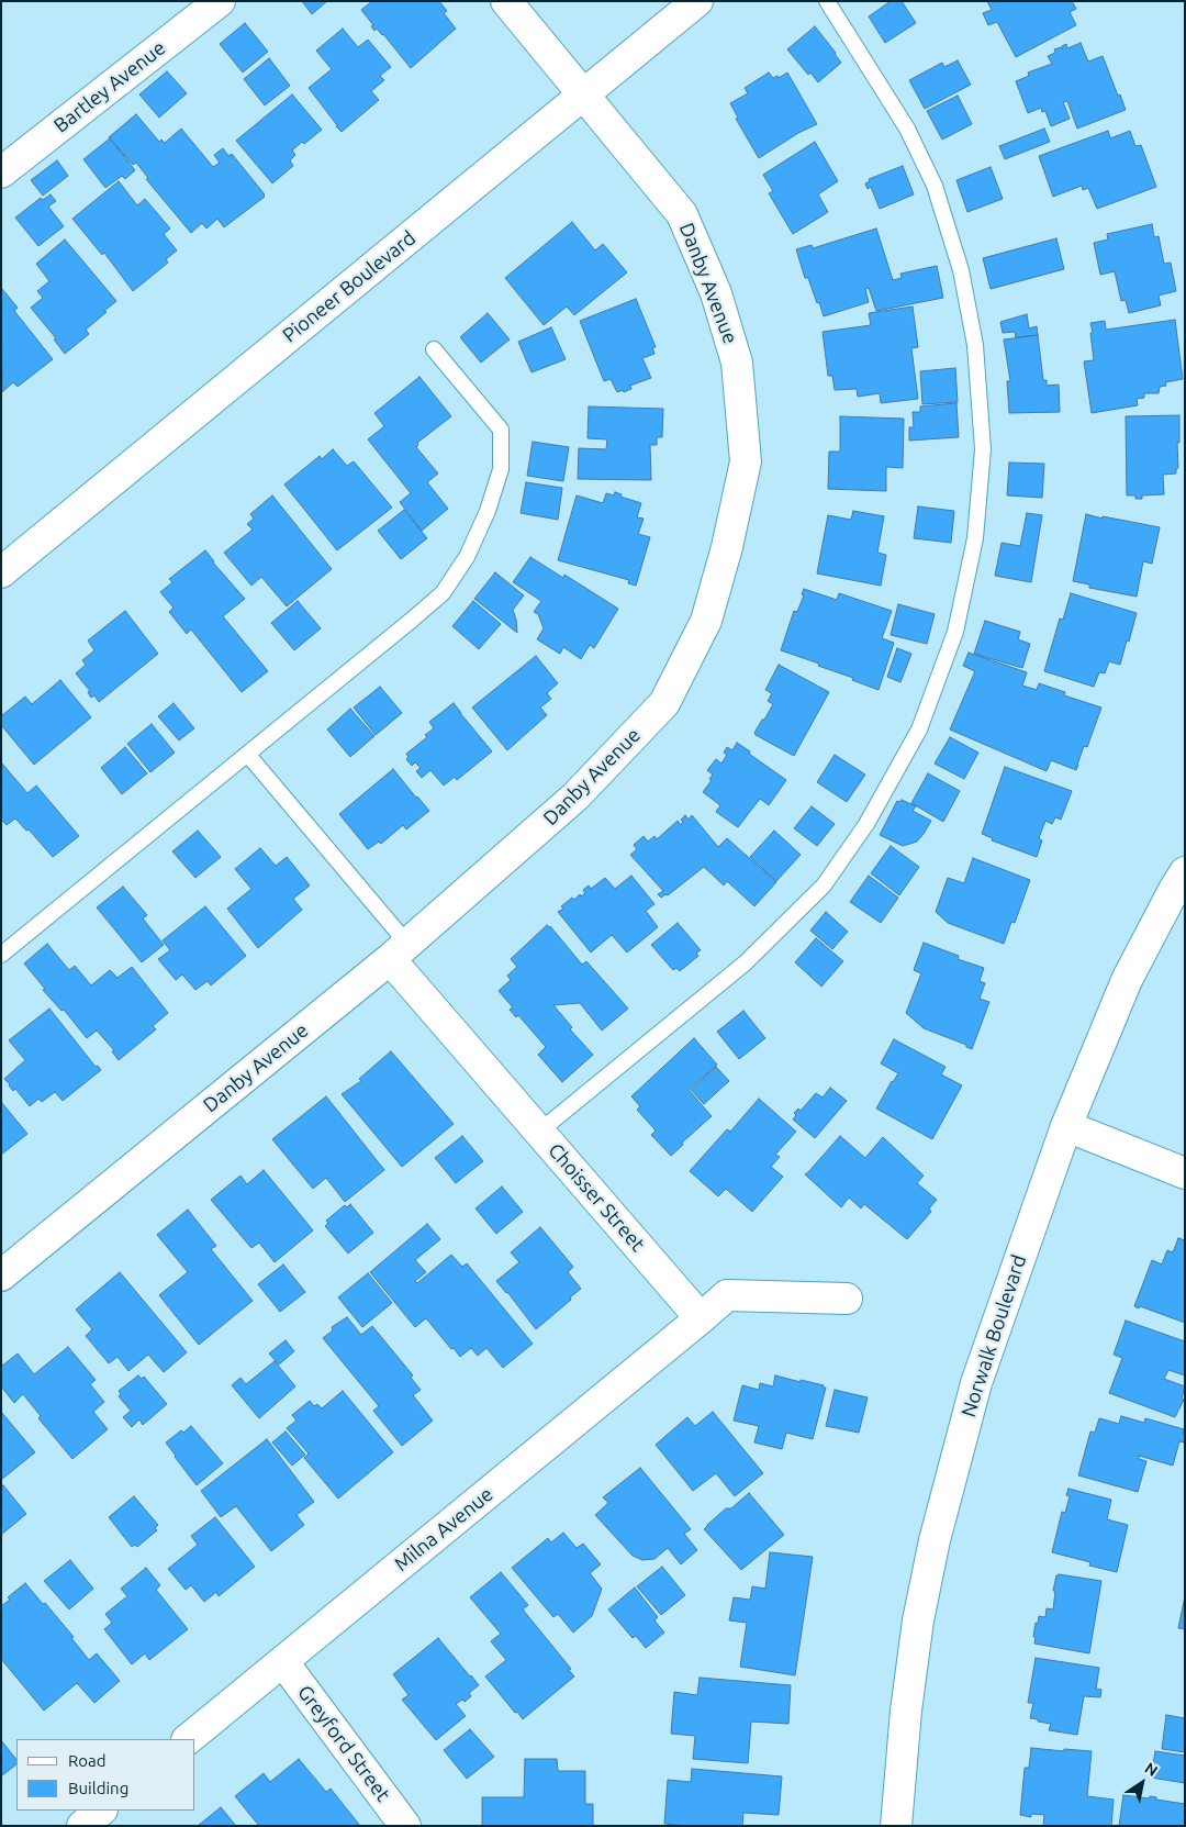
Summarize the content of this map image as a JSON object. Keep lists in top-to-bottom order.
{
  "streets": {
    "street": [
      "Bartley Avenue",
      "Danby Avenue",
      "Pioneer Boulevard",
      "Choisser Street",
      "Norwalk Boulevard",
      "Milna Avenue",
      "Greyford Street"
    ]
  },
  "crossings": [
    ["Danby Avenue", "Pioneer Boulevard"],
    ["Danby Avenue", "Choisser Street"],
    ["Choisser Street", "Milna Avenue"],
    ["Milna Avenue", "Greyford Street"]
  ],
  "legend": ["Road", "Building"],
  "north": "top right"
}
